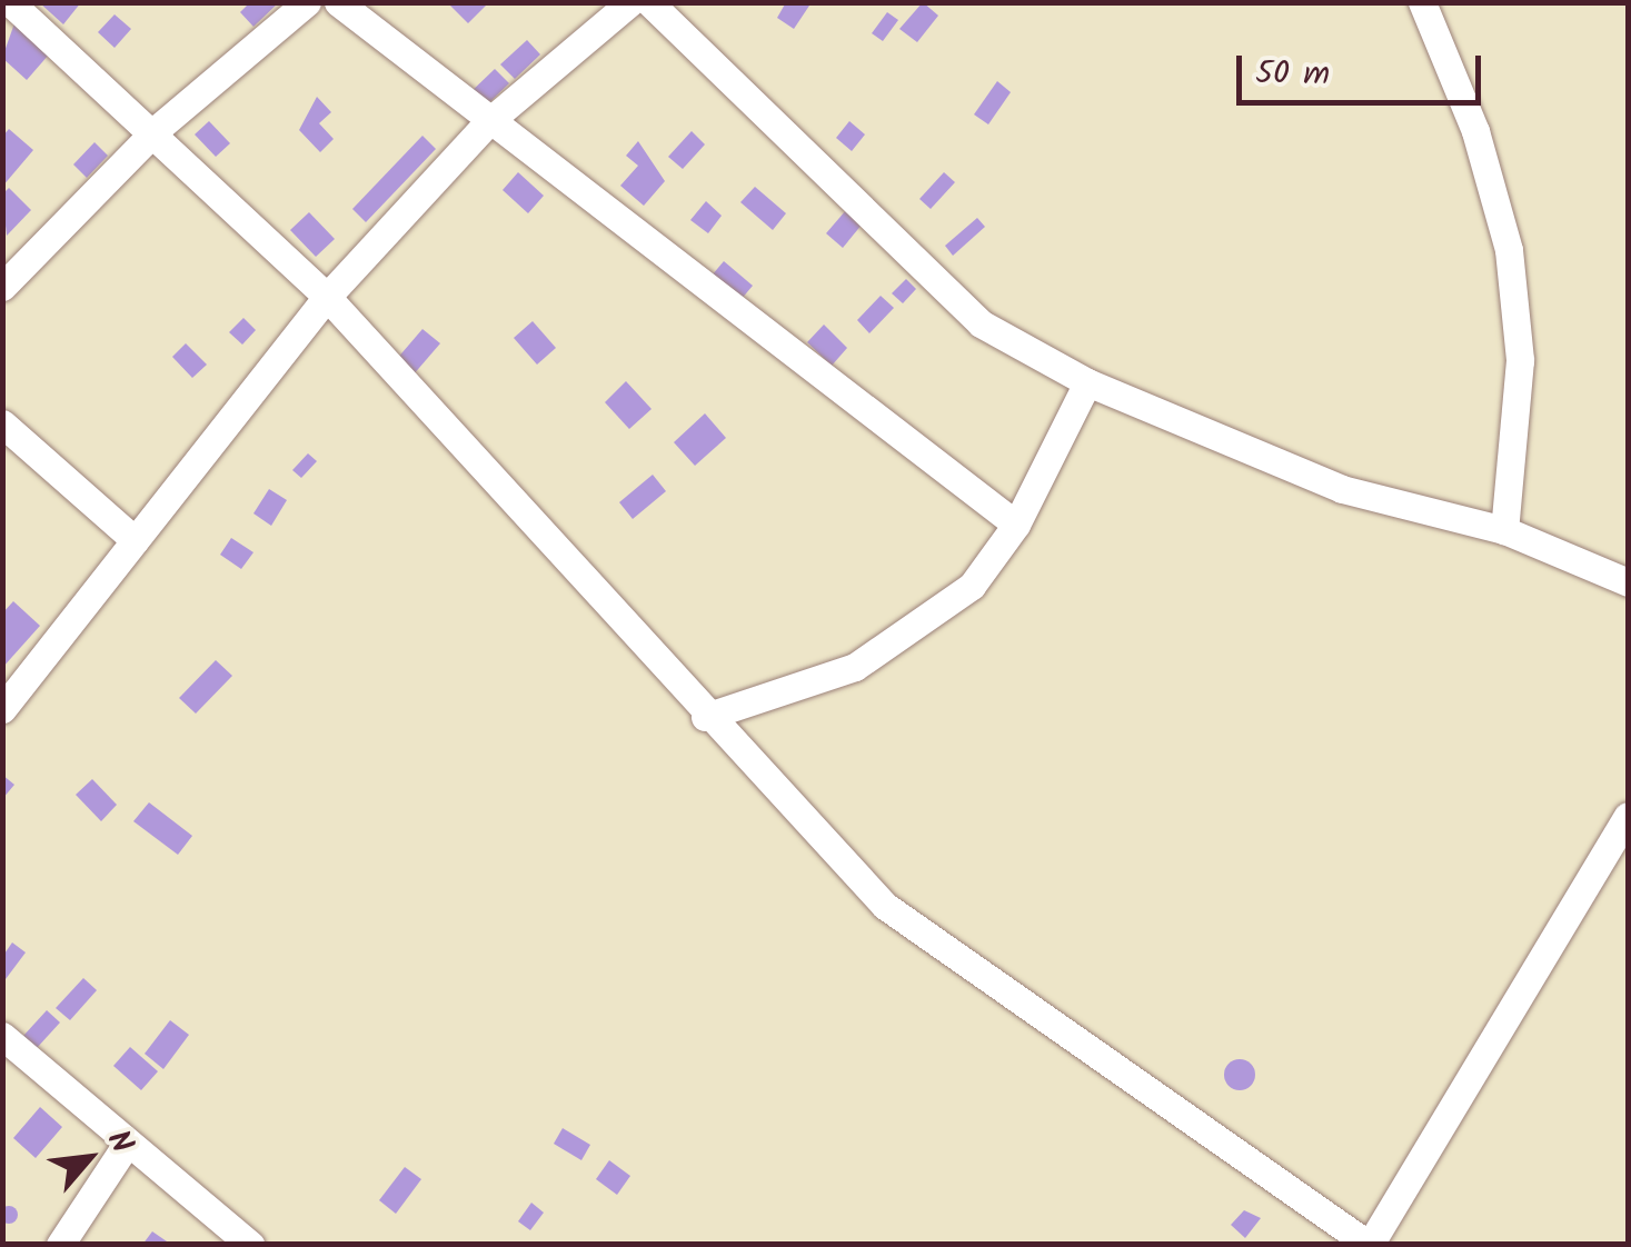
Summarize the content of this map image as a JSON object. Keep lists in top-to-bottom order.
{
  "scale_bar": "50 m",
  "north": "top right"
}
